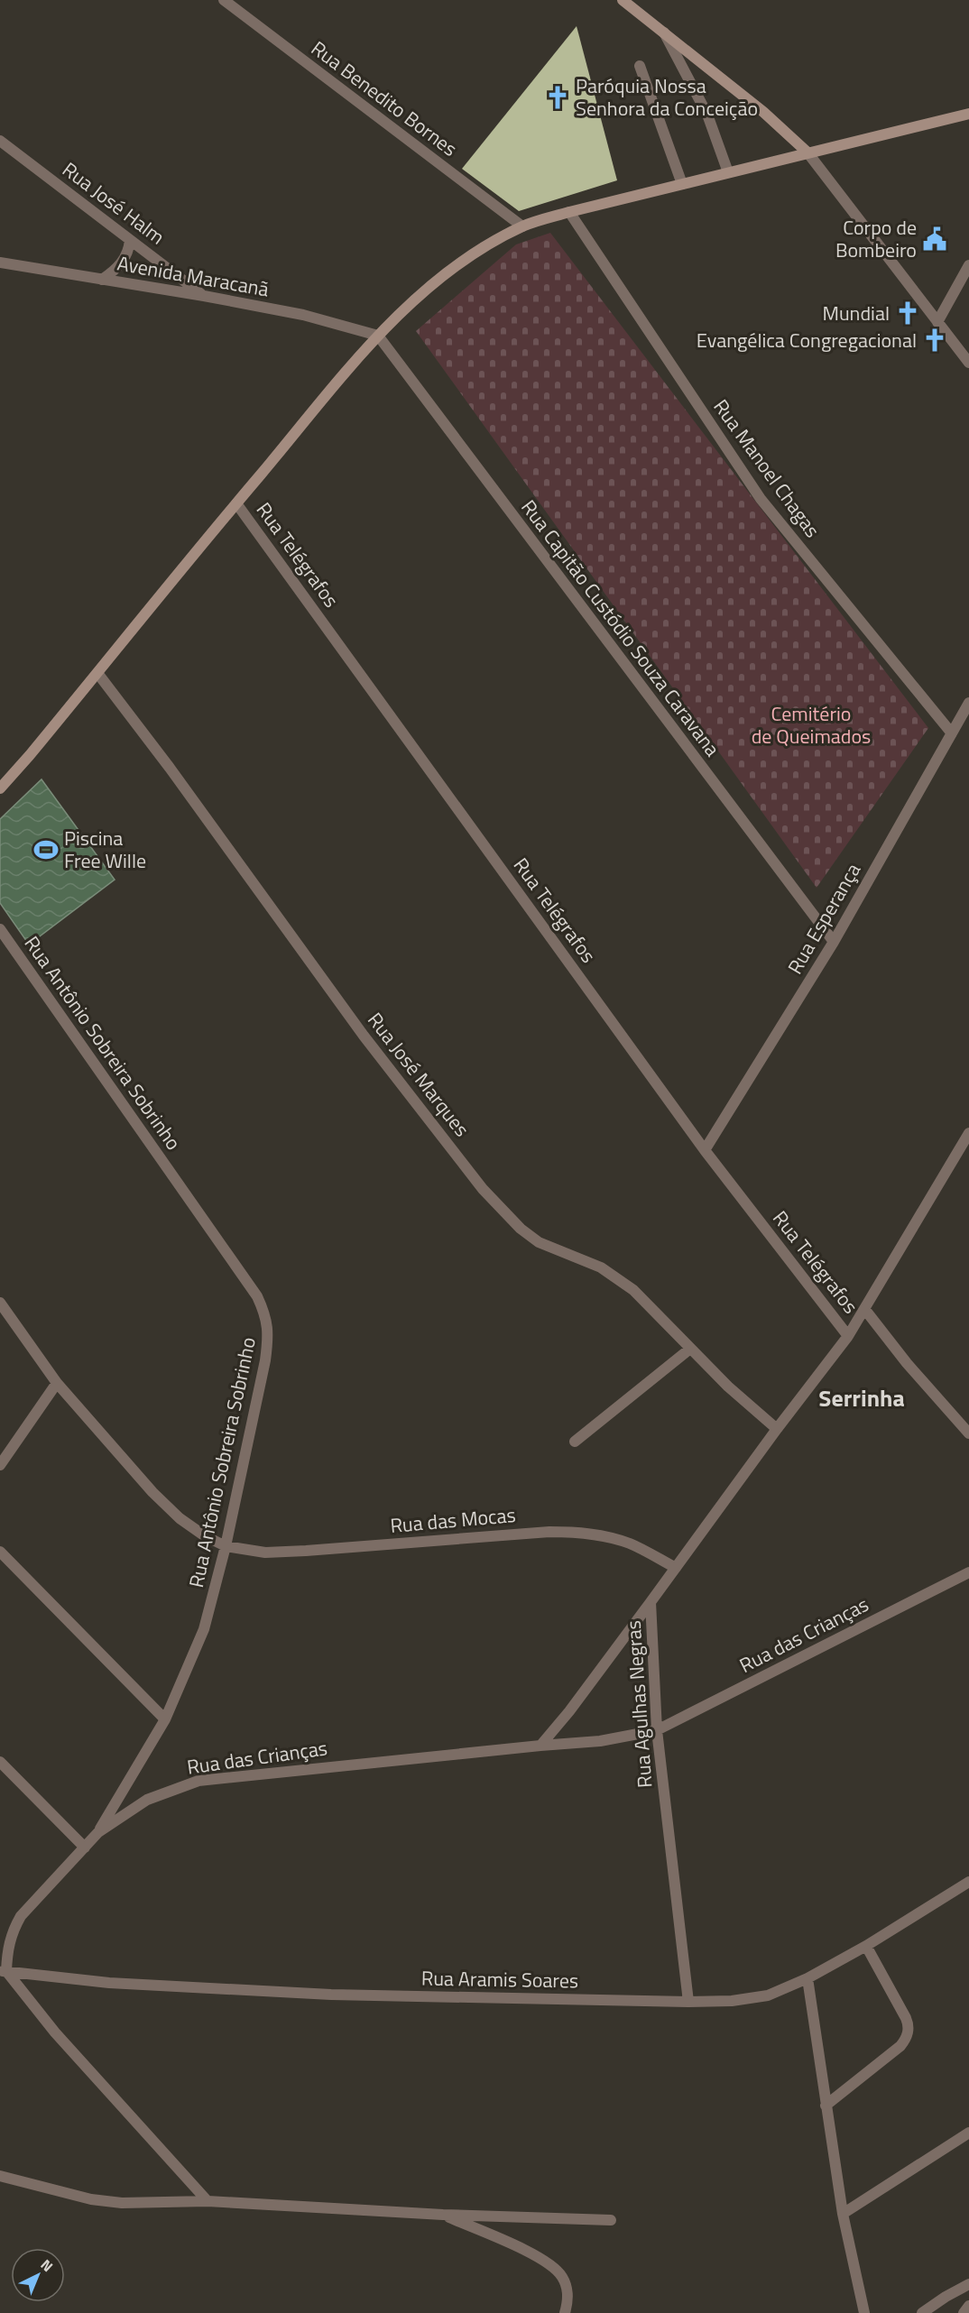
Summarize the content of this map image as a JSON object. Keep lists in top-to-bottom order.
{
  "streets": {
    "street": [
      "Rua Benedito Bornes",
      "Rua José Halm",
      "Avenida Maracanã",
      "Rua Manoel Chagas",
      "Rua Telégrafos",
      "Rua Capitão Custódio Souza Caravana",
      "Rua Esperança",
      "Rua Antônio Sobreira Sobrinho",
      "Rua José Marques",
      "Rua das Mocas",
      "Rua das Crianças",
      "Rua Agulhas Negras",
      "Rua Aramis Soares"
    ]
  },
  "crossings": [
    ["Rua José Halm", "Avenida Maracanã"],
    ["Avenida Maracanã", "Rua Capitão Custódio Souza Caravana"],
    ["Rua Manoel Chagas", "Rua Esperança"],
    ["Rua Telégrafos", "Rua Esperança"],
    ["Rua Telégrafos", "Rua Agulhas Negras"],
    ["Rua Capitão Custódio Souza Caravana", "Rua Esperança"],
    ["Rua Antônio Sobreira Sobrinho", "Rua das Mocas"],
    ["Rua Antônio Sobreira Sobrinho", "Rua das Crianças"],
    ["Rua José Marques", "Rua Agulhas Negras"],
    ["Rua das Mocas", "Rua Agulhas Negras"],
    ["Rua das Crianças", "Rua Agulhas Negras"],
    ["Rua das Crianças", "Rua Aramis Soares"],
    ["Rua Agulhas Negras", "Rua Aramis Soares"]
  ],
  "districts": ["Serrinha"],
  "parks": ["Cemitério de Queimados"],
  "places": {
    "church": ["Paróquia Nossa Senhora da Conceição", "Mundial", "Evangélica Congregacional"],
    "public building": ["Corpo de Bombeiro"],
    "sports": ["Piscina Free Wille"]
  },
  "north": "top right"
}
